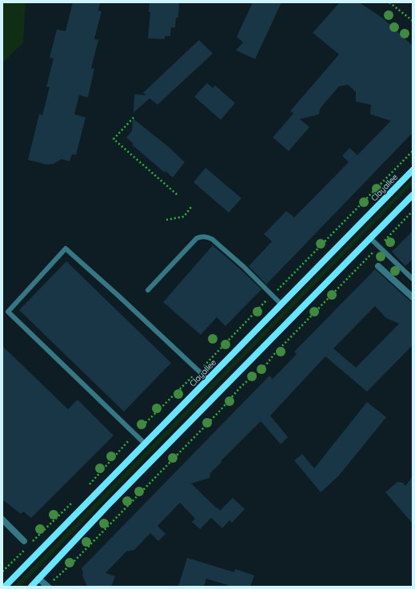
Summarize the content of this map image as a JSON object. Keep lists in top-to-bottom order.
{
  "streets": {
    "main road": ["Clayallee"]
  }
}
